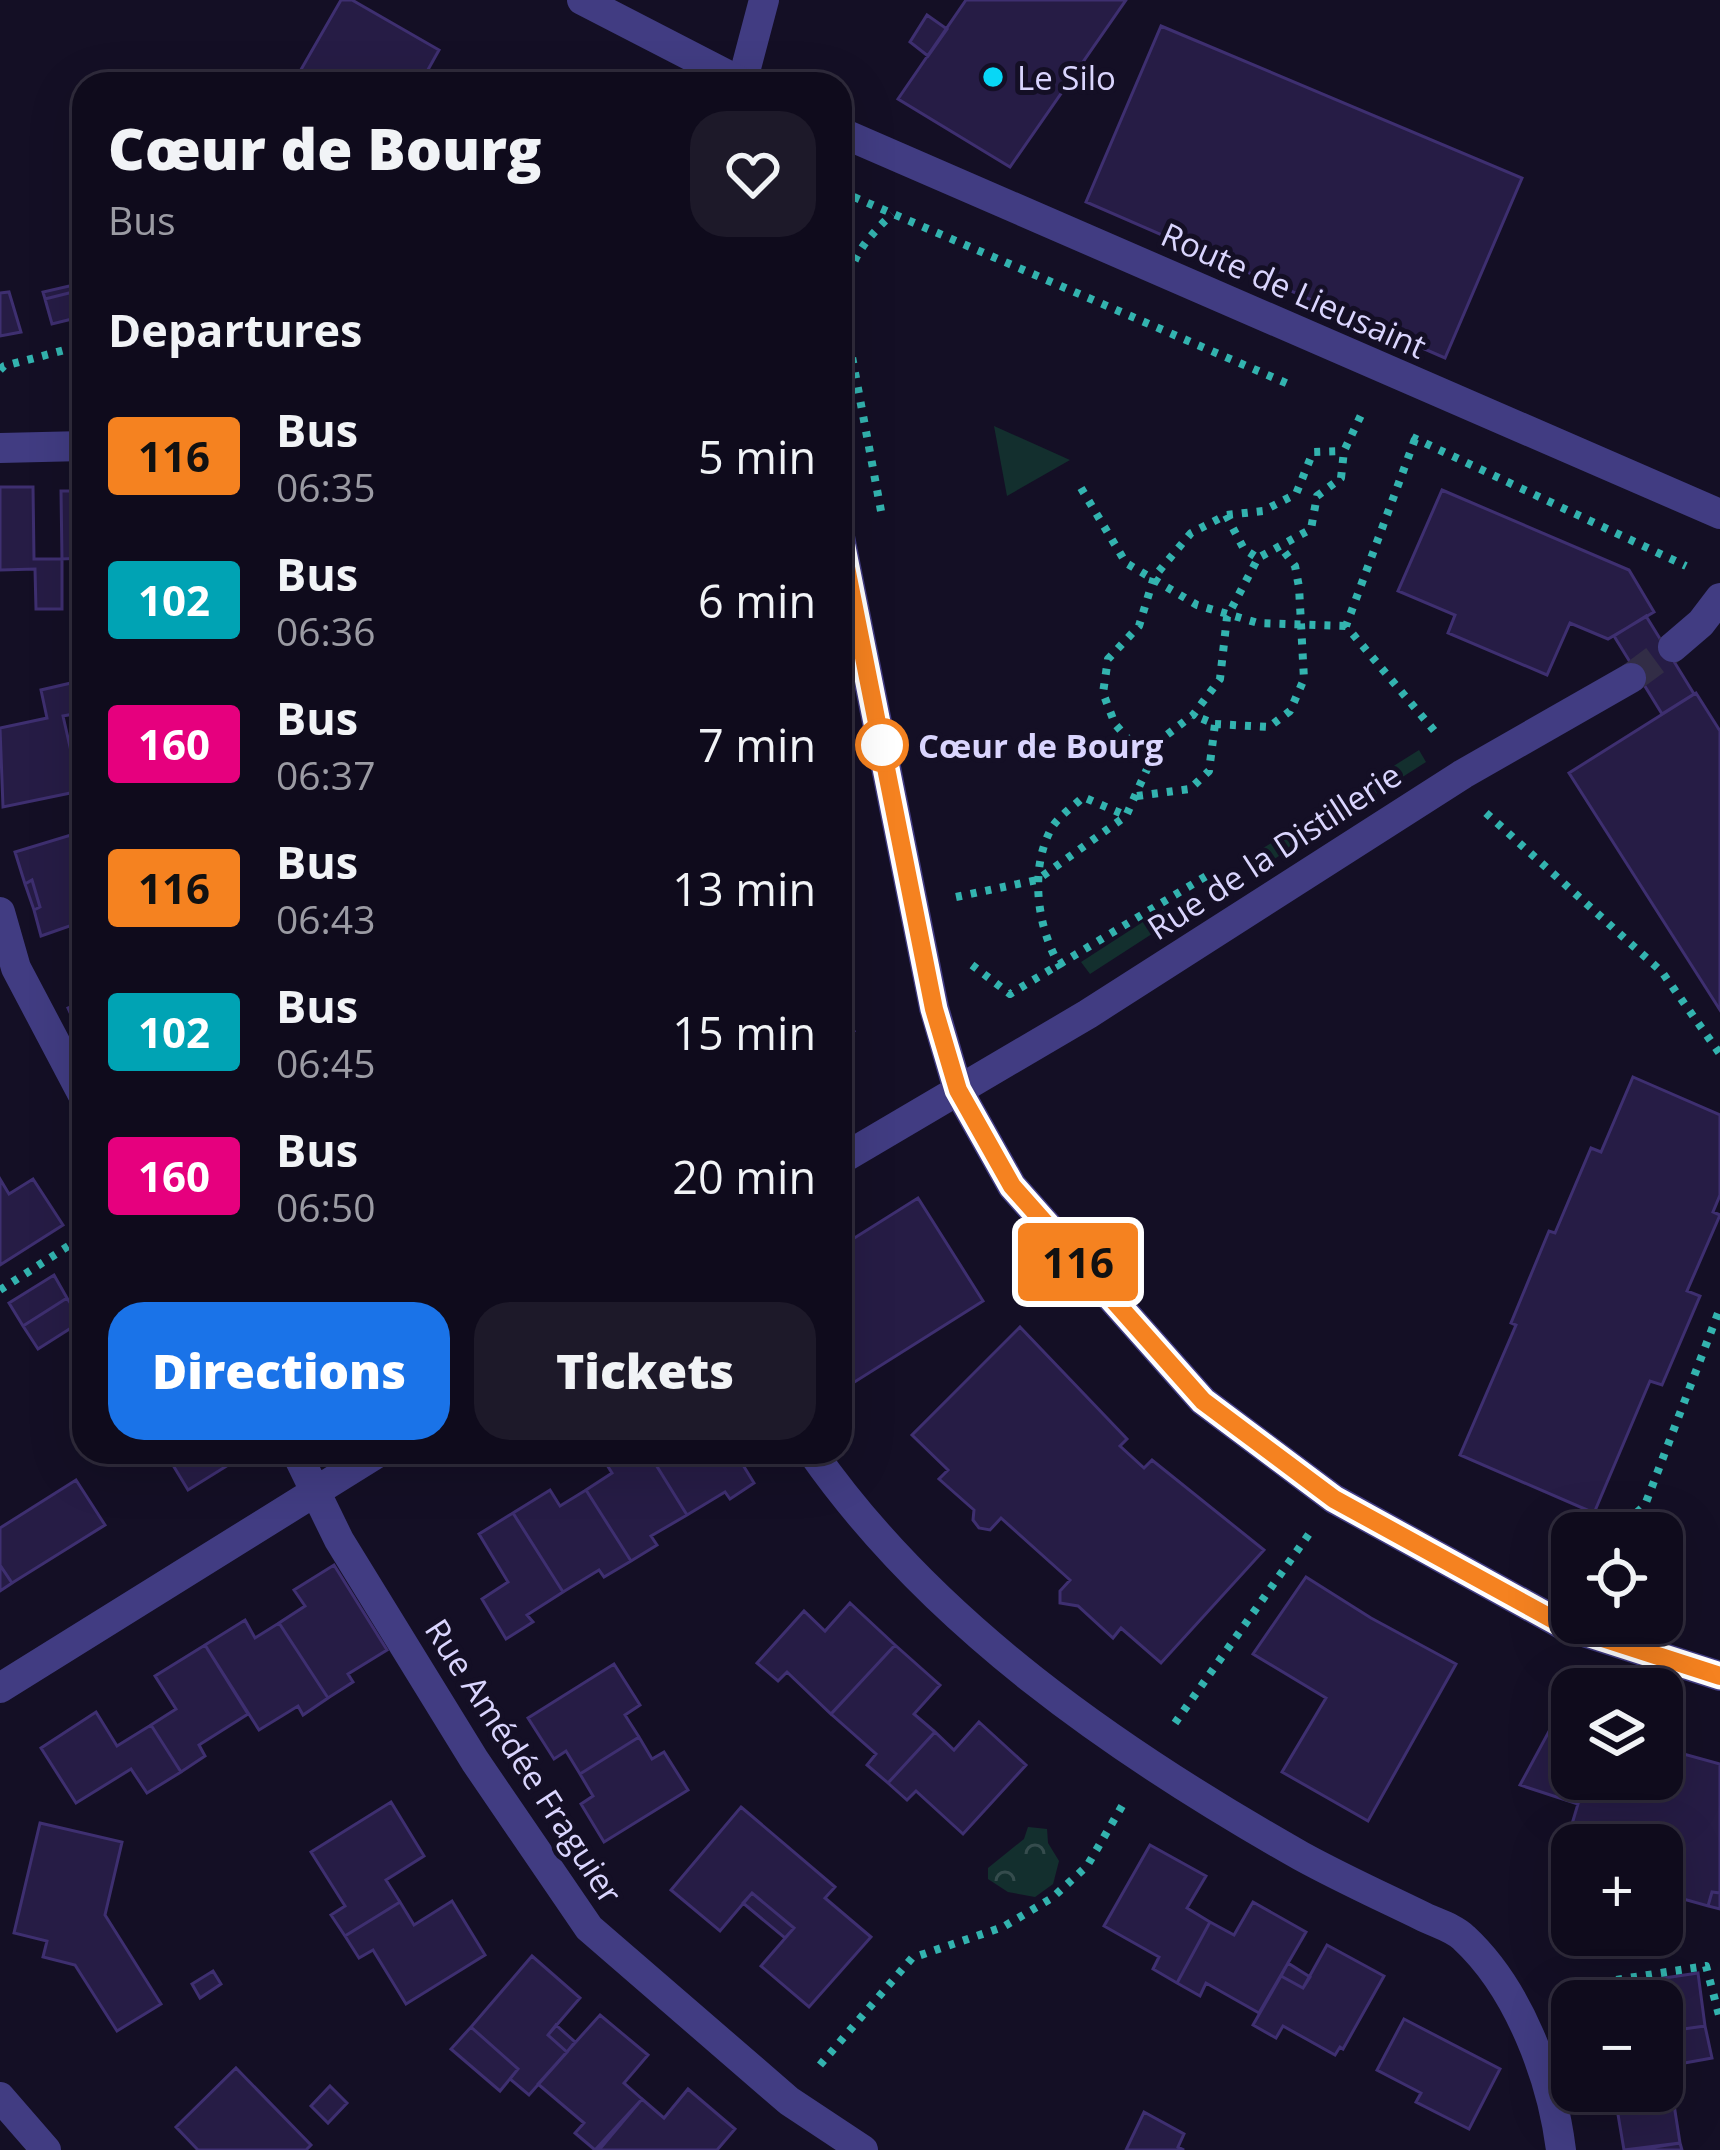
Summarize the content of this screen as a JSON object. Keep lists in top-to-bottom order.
{
  "streets": {
    "street": ["Route de Lieusaint", "Rue de la Distillerie", "Rue Amédée Fraguier"]
  },
  "places": ["Le Silo", "Cœur de Bourg"],
  "lines": ["bus line 116"],
  "page": {
    "on_map": "116",
    "heading": [
      ["Cœur de Bourg", "Bus"],
      "Departures"
    ],
    "list": [
      {
        "mark": "116",
        "name": "Bus",
        "note": "06:35",
        "value": "5 min"
      },
      {
        "mark": "102",
        "name": "Bus",
        "note": "06:36",
        "value": "6 min"
      },
      {
        "mark": "160",
        "name": "Bus",
        "note": "06:37",
        "value": "7 min"
      },
      {
        "mark": "116",
        "name": "Bus",
        "note": "06:43",
        "value": "13 min"
      },
      {
        "mark": "102",
        "name": "Bus",
        "note": "06:45",
        "value": "15 min"
      },
      {
        "mark": "160",
        "name": "Bus",
        "note": "06:50",
        "value": "20 min"
      }
    ],
    "buttons": ["Directions", "Tickets"],
    "map_buttons": ["+", "−"]
  }
}
